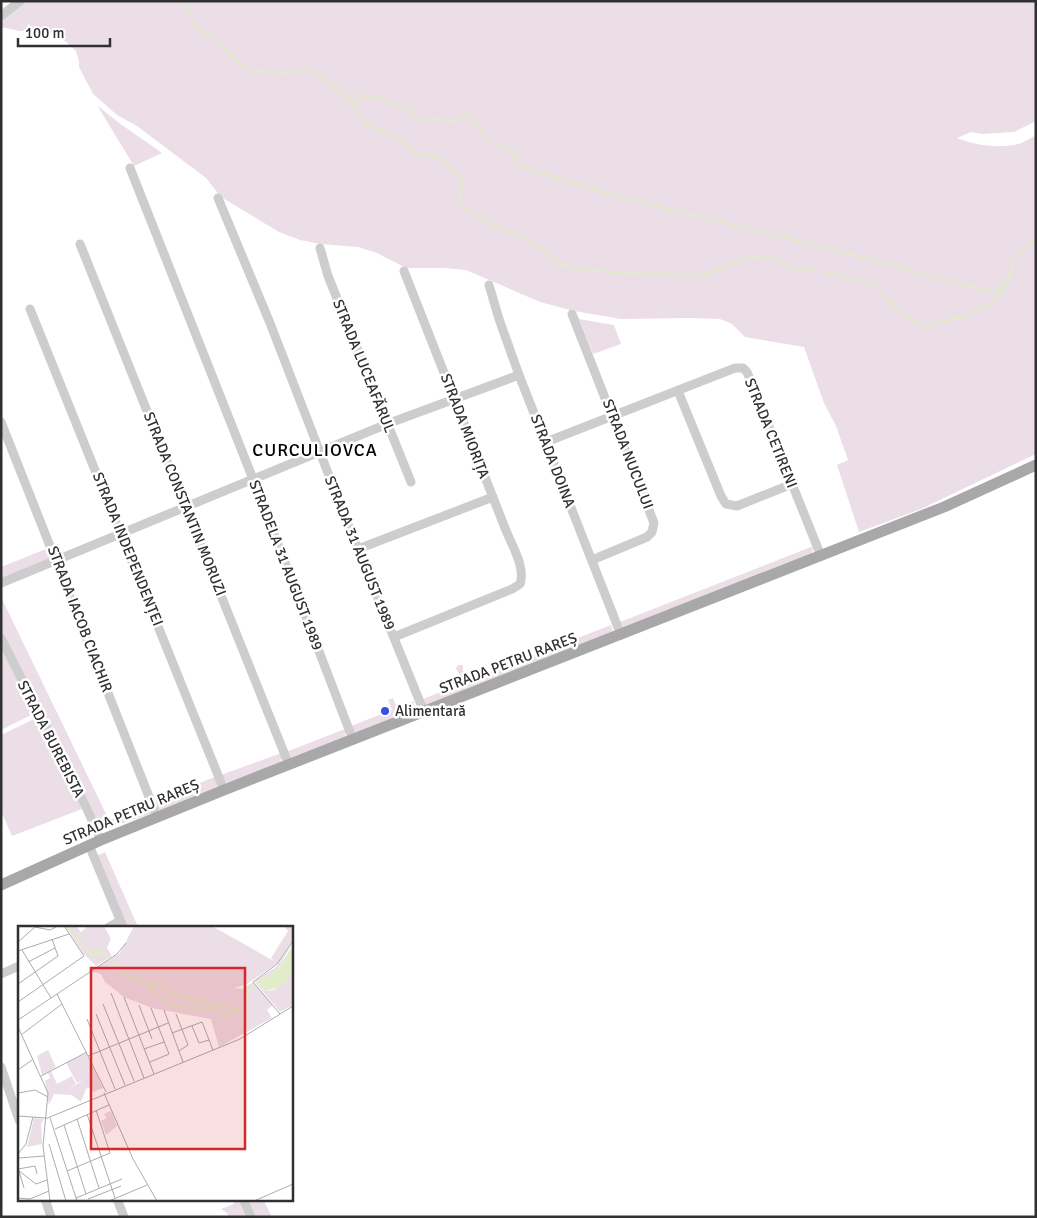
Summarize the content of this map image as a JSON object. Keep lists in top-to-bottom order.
{
  "streets": {
    "main road": ["STRADA PETRU RAREȘ"],
    "street": [
      "STRADA LUCEAFĂRUL",
      "STRADA MIORIȚA",
      "STRADA CETIRENI",
      "STRADA NUCULUI",
      "STRADA DOINA",
      "STRADA CONSTANTIN MORUZI",
      "STRADA INDEPENDENȚEI",
      "STRADA 31 AUGUST 1989",
      "STRADELA 31 AUGUST 1989",
      "STRADA IACOB CIACHIR",
      "STRADA BUREBISTA"
    ]
  },
  "crossings": [
    ["STRADA MIORIȚA", "STRADA 31 AUGUST 1989"],
    ["STRADA CETIRENI", "STRADA NUCULUI"],
    ["STRADA CETIRENI", "STRADA DOINA"],
    ["STRADA CETIRENI", "STRADA PETRU RAREȘ"],
    ["STRADA NUCULUI", "STRADA DOINA"],
    ["STRADA DOINA", "STRADA PETRU RAREȘ"],
    ["STRADA CONSTANTIN MORUZI", "STRADA PETRU RAREȘ"],
    ["STRADA INDEPENDENȚEI", "STRADA PETRU RAREȘ"],
    ["STRADA 31 AUGUST 1989", "STRADA PETRU RAREȘ"],
    ["STRADELA 31 AUGUST 1989", "STRADA PETRU RAREȘ"],
    ["STRADA IACOB CIACHIR", "STRADA PETRU RAREȘ"],
    ["STRADA PETRU RAREȘ", "STRADA BUREBISTA"]
  ],
  "districts": ["CURCULIOVCA"],
  "places": ["Alimentară"],
  "scale_bar": "100 m"
}
